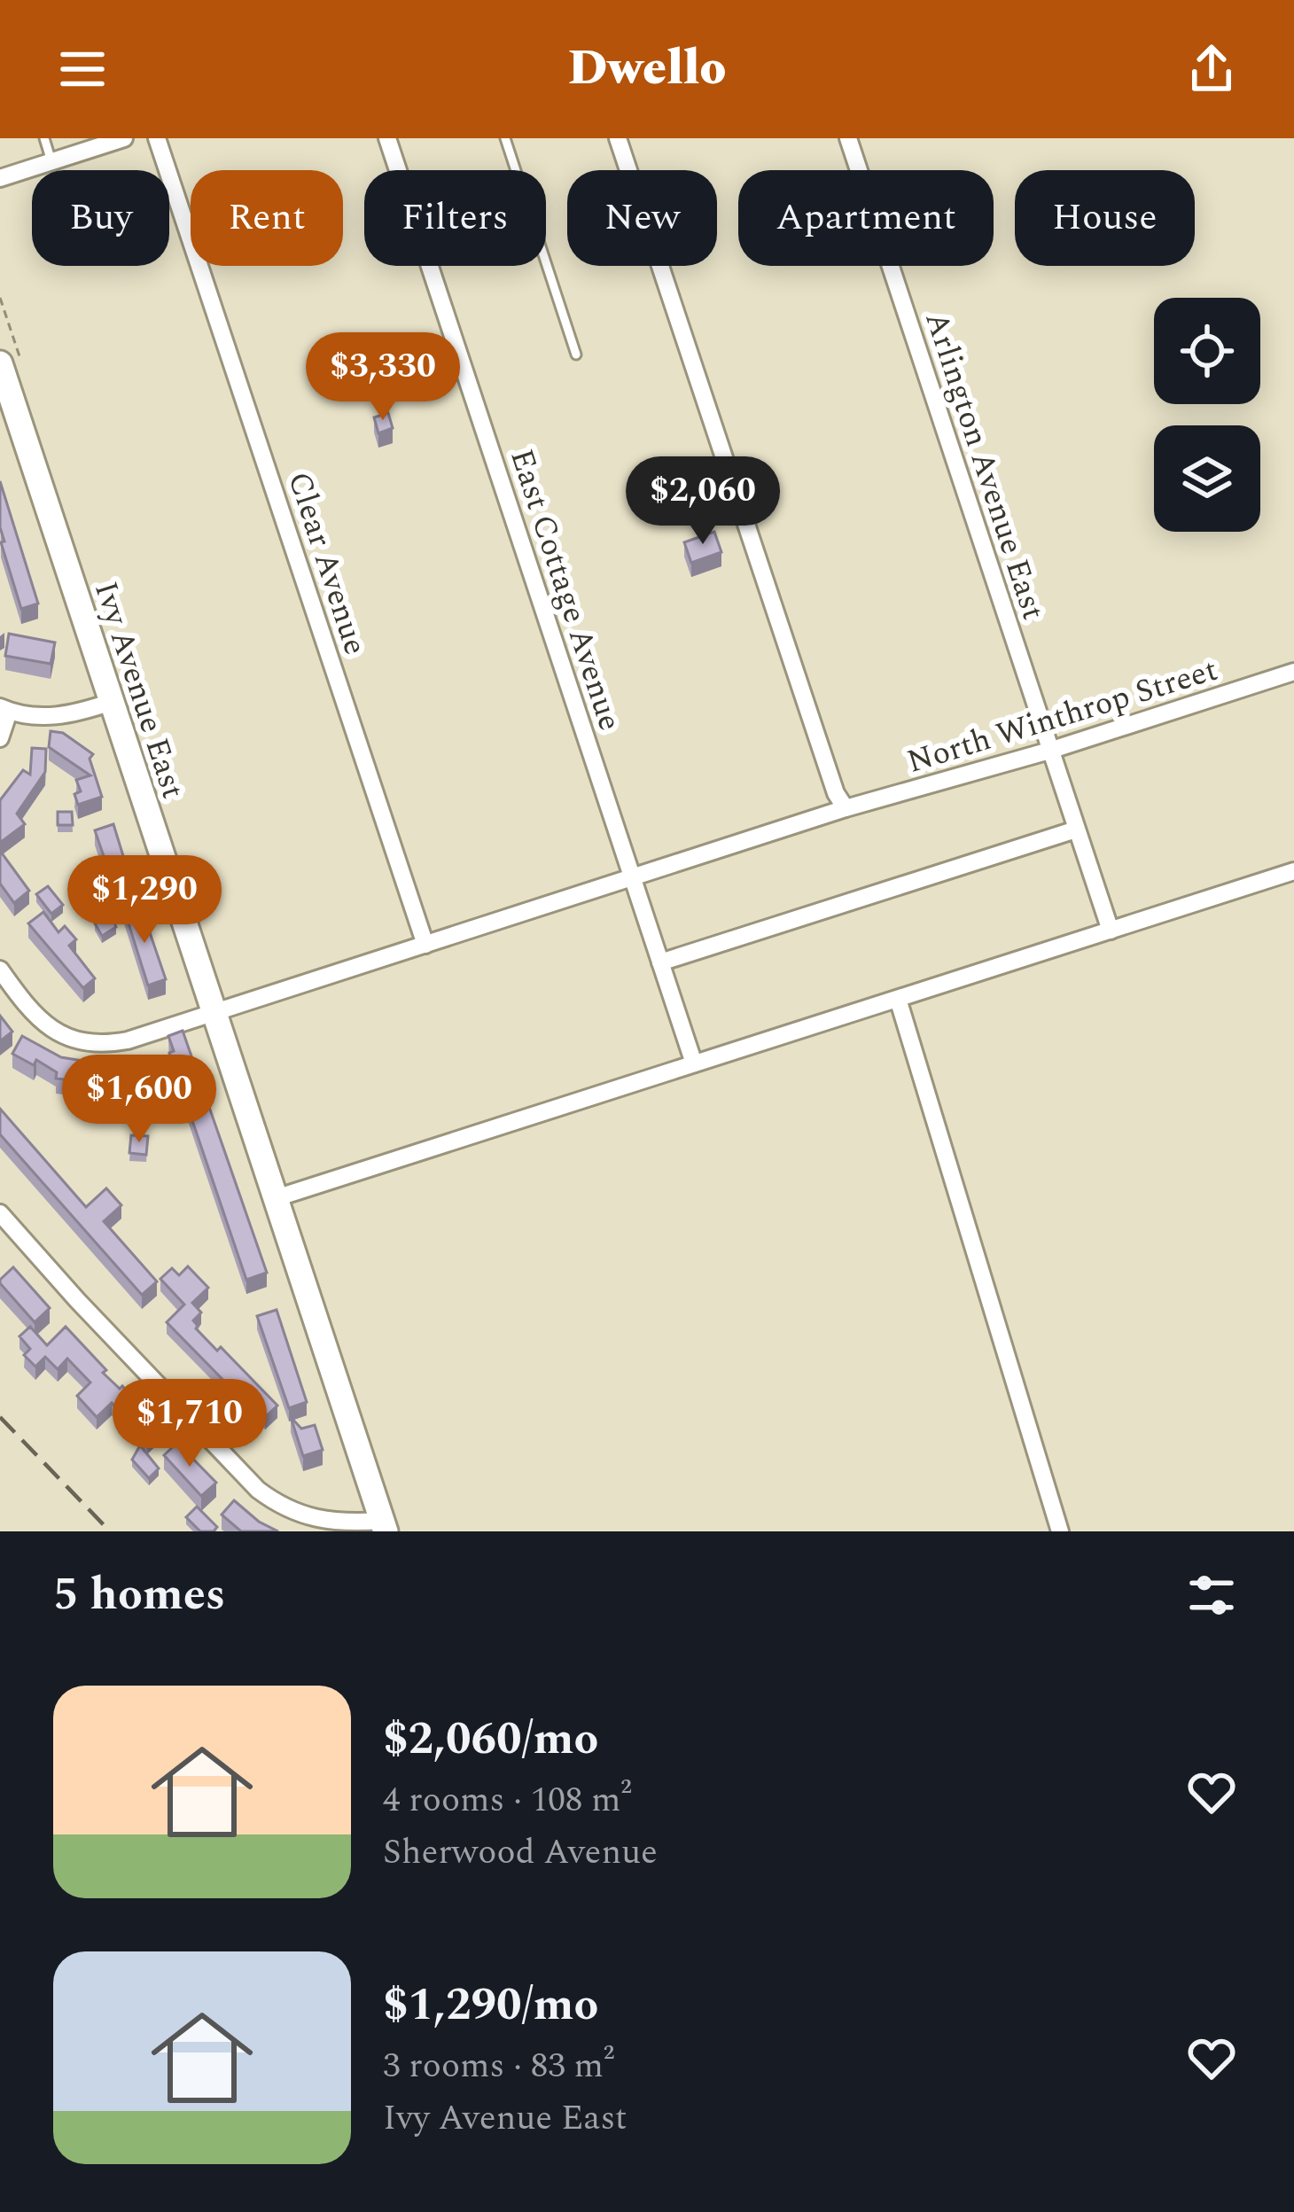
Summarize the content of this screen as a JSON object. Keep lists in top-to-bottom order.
{
  "streets": {
    "street": [
      "Arlington Avenue East",
      "Clear Avenue",
      "East Cottage Avenue",
      "Ivy Avenue East",
      "North Winthrop Street"
    ]
  },
  "crossings": [
    ["Arlington Avenue East", "North Winthrop Street"],
    ["Clear Avenue", "North Winthrop Street"],
    ["East Cottage Avenue", "North Winthrop Street"],
    ["Ivy Avenue East", "North Winthrop Street"]
  ],
  "page": {
    "header": "Dwello",
    "chip": [
      "Buy",
      "Rent",
      "Filters",
      "New",
      "Apartment",
      "House"
    ],
    "price": [
      "$3,330",
      "$2,060",
      "$1,290",
      "$1,600",
      "$1,710"
    ],
    "heading": "5 homes",
    "list": [
      {
        "name": "$2,060/mo",
        "note": "4 rooms · 108 m² · Sherwood Avenue"
      },
      {
        "name": "$1,290/mo",
        "note": "3 rooms · 83 m² · Ivy Avenue East"
      }
    ]
  }
}
